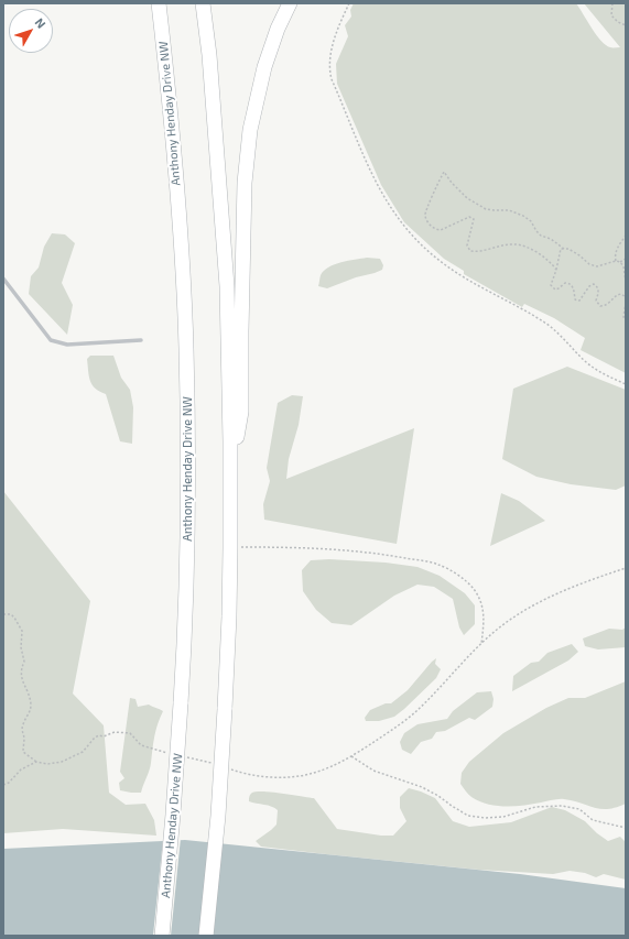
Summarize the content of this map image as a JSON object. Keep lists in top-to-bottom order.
{
  "streets": {
    "highway": ["Anthony Henday Drive NW"]
  },
  "north": "top right"
}
